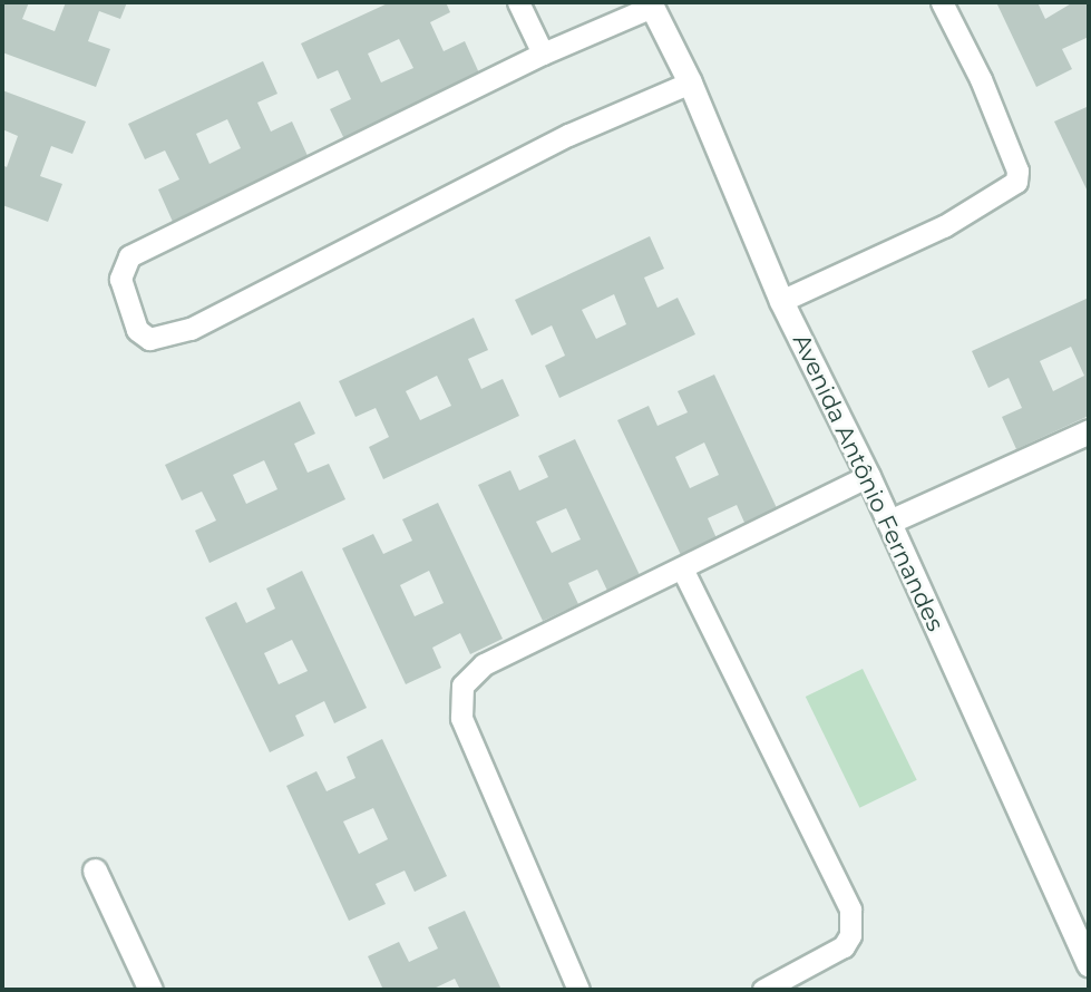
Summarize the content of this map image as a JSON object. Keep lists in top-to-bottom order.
{
  "streets": {
    "street": ["Avenida Antônio Fernandes"]
  }
}
